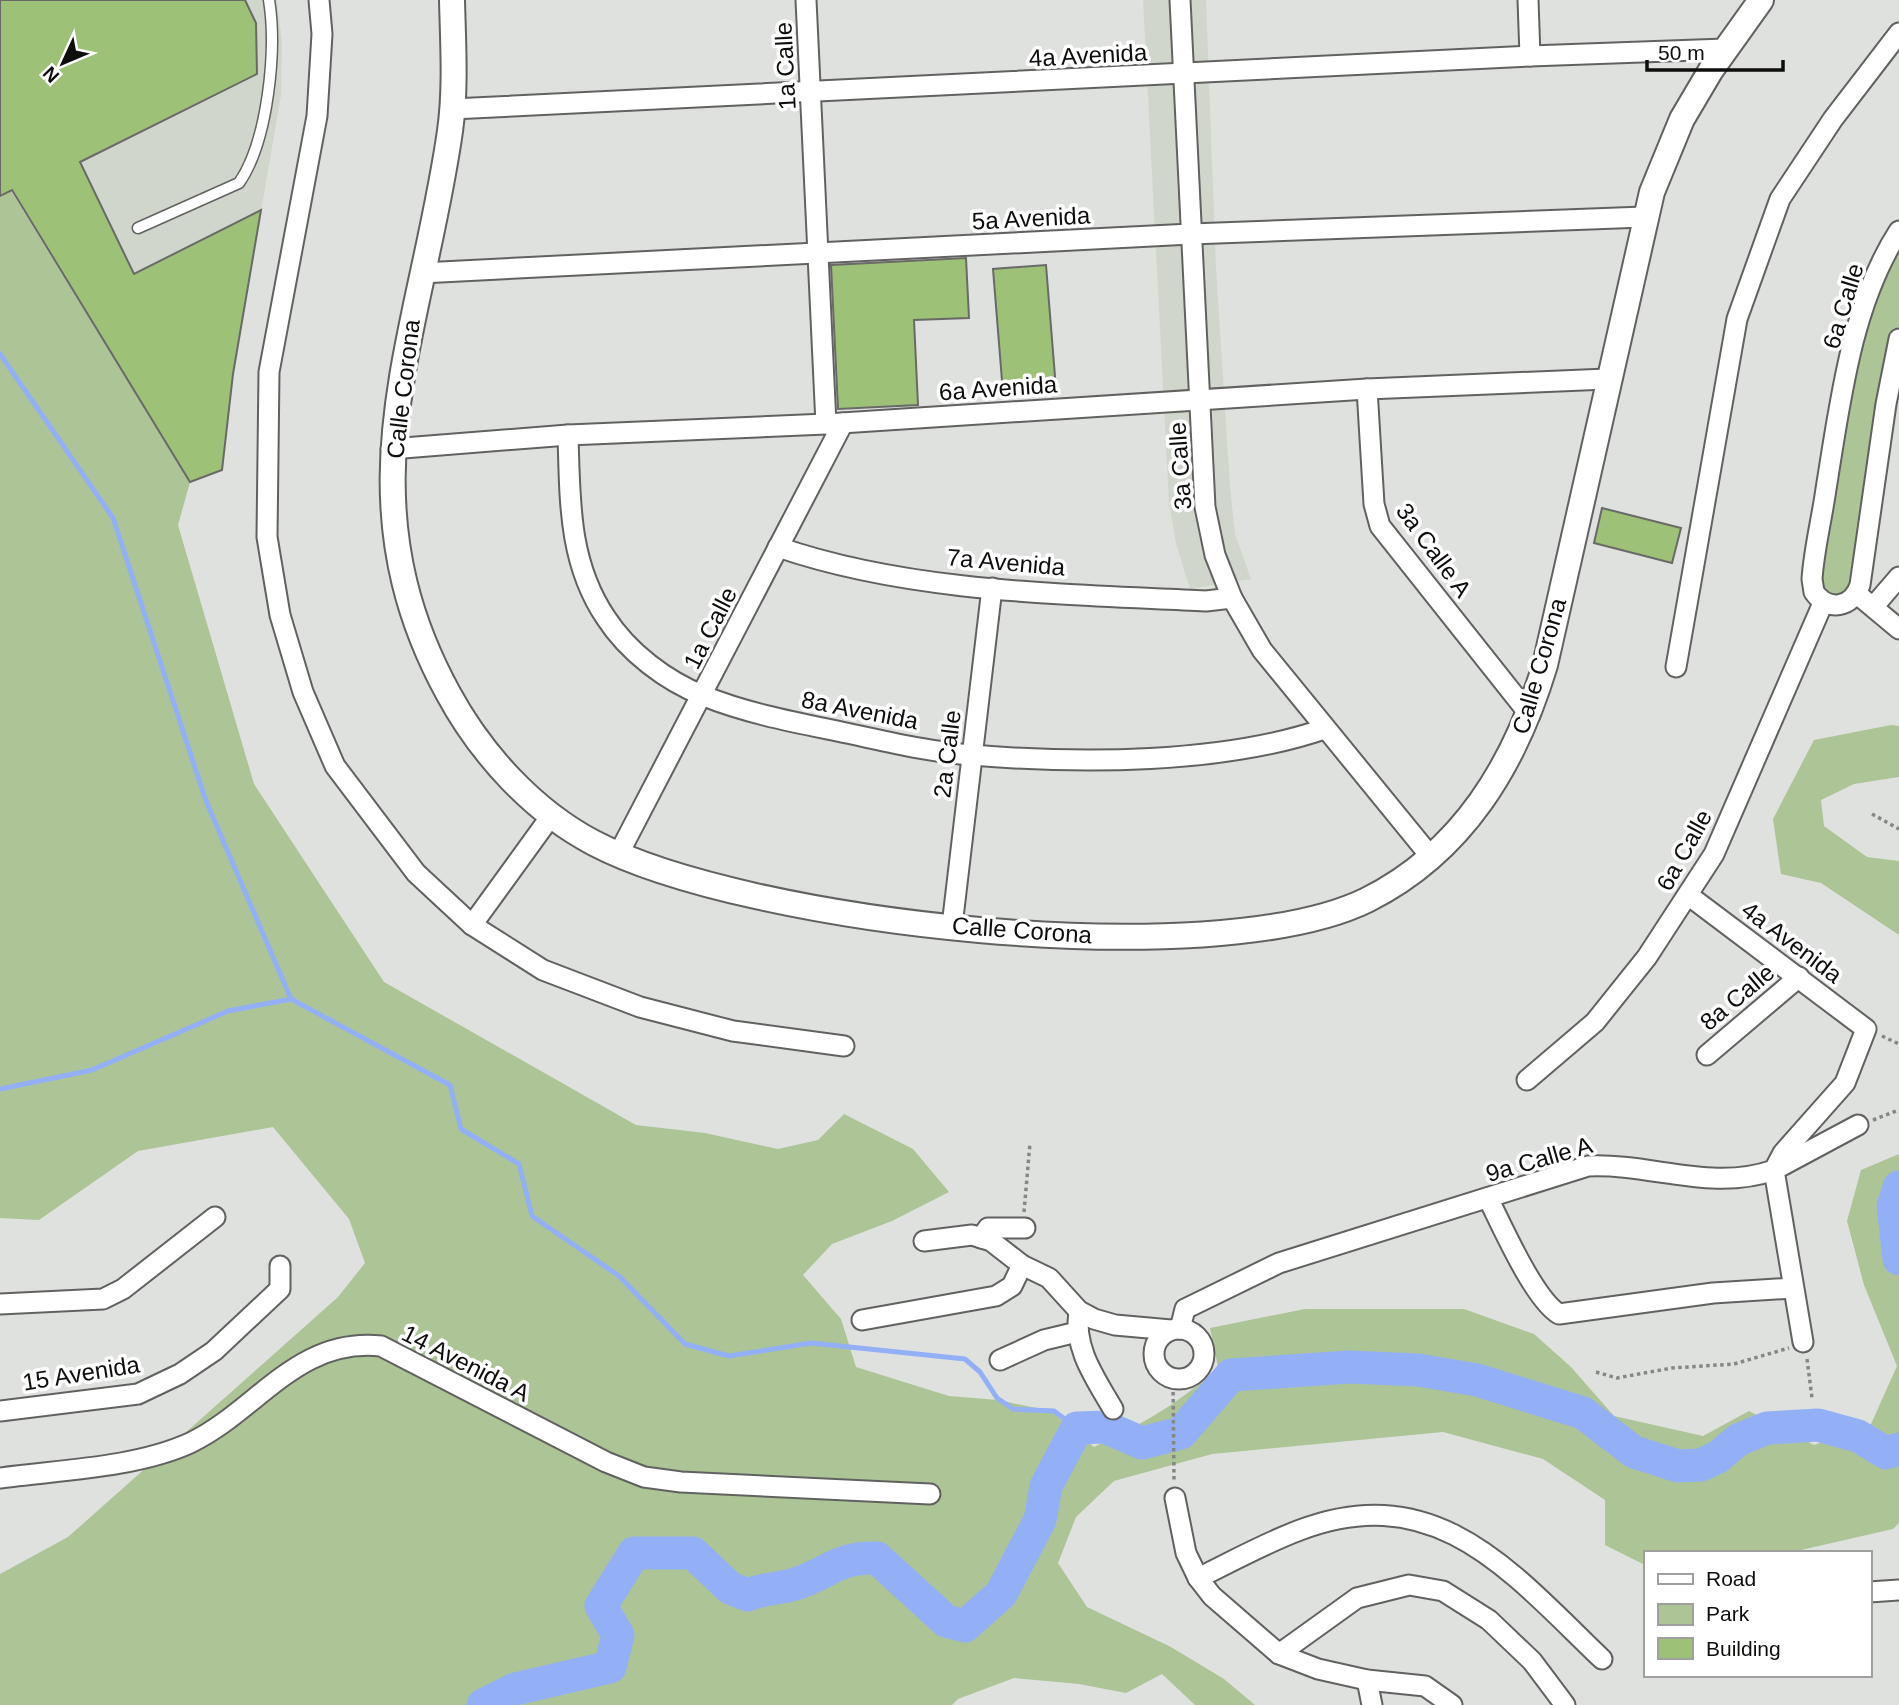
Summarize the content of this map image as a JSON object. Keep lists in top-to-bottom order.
{
  "streets": {
    "street": [
      "4a Avenida",
      "1a Calle",
      "5a Avenida",
      "6a Calle",
      "6a Avenida",
      "Calle Corona",
      "3a Calle",
      "3a Calle A",
      "7a Avenida",
      "8a Avenida",
      "2a Calle",
      "8a Calle",
      "9a Calle A",
      "14 Avenida A",
      "15 Avenida"
    ]
  },
  "crossings": [
    ["4a Avenida", "1a Calle"],
    ["4a Avenida", "6a Calle"],
    ["4a Avenida", "Calle Corona"],
    ["4a Avenida", "3a Calle"],
    ["4a Avenida", "8a Calle"],
    ["4a Avenida", "9a Calle A"],
    ["1a Calle", "5a Avenida"],
    ["1a Calle", "6a Avenida"],
    ["1a Calle", "Calle Corona"],
    ["1a Calle", "7a Avenida"],
    ["1a Calle", "8a Avenida"],
    ["5a Avenida", "Calle Corona"],
    ["5a Avenida", "3a Calle"],
    ["6a Avenida", "Calle Corona"],
    ["6a Avenida", "3a Calle"],
    ["6a Avenida", "3a Calle A"],
    ["6a Avenida", "8a Avenida"],
    ["Calle Corona", "3a Calle"],
    ["Calle Corona", "3a Calle A"],
    ["Calle Corona", "2a Calle"],
    ["3a Calle", "7a Avenida"],
    ["3a Calle", "8a Avenida"],
    ["7a Avenida", "2a Calle"],
    ["8a Avenida", "2a Calle"]
  ],
  "legend": ["Road", "Park", "Building"],
  "scale_bar": "50 m",
  "north": "bottom left"
}
